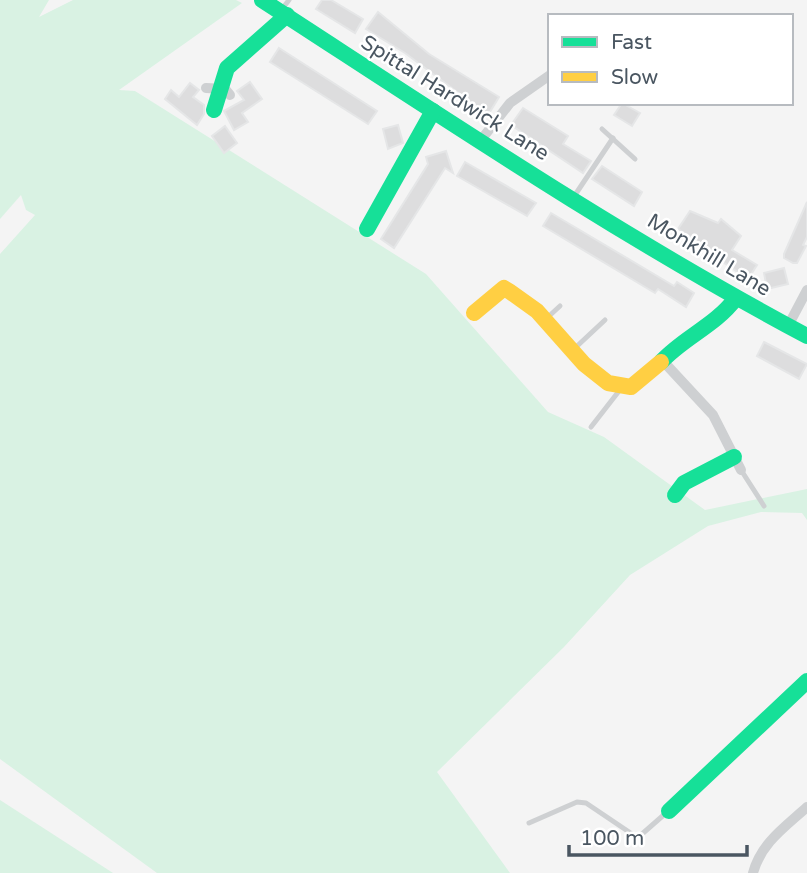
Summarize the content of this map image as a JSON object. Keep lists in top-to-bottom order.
{
  "streets": {
    "street": ["Spittal Hardwick Lane", "Monkhill Lane"]
  },
  "crossings": [
    ["Spittal Hardwick Lane", "Monkhill Lane"]
  ],
  "legend": ["Fast", "Slow"],
  "scale_bar": "100 m"
}
